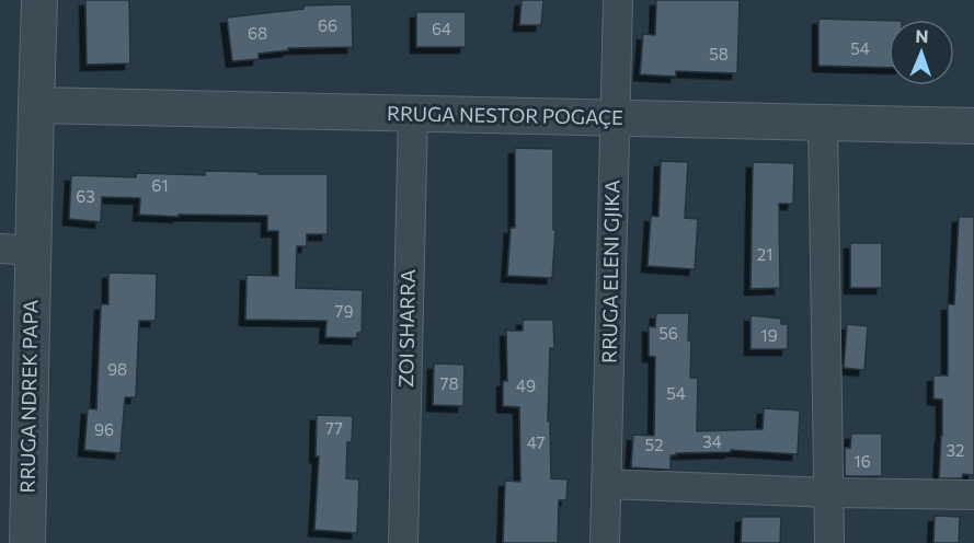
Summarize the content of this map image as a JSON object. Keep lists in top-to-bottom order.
{
  "streets": {
    "street": [
      "RRUGA NESTOR POGAÇE",
      "RRUGA ELENI GJIKA",
      "ZOI SHARRA",
      "RRUGA NDREK PAPA"
    ]
  },
  "crossings": [
    ["RRUGA NESTOR POGAÇE", "RRUGA ELENI GJIKA"],
    ["RRUGA NESTOR POGAÇE", "ZOI SHARRA"],
    ["RRUGA NESTOR POGAÇE", "RRUGA NDREK PAPA"]
  ],
  "house_numbers": [
    "66",
    "64",
    "68",
    "54",
    "58",
    "61",
    "63",
    "21",
    "79",
    "56",
    "19",
    "98",
    "78",
    "49",
    "54",
    "77",
    "96",
    "34",
    "47",
    "52",
    "32",
    "16"
  ],
  "north": "top"
}
